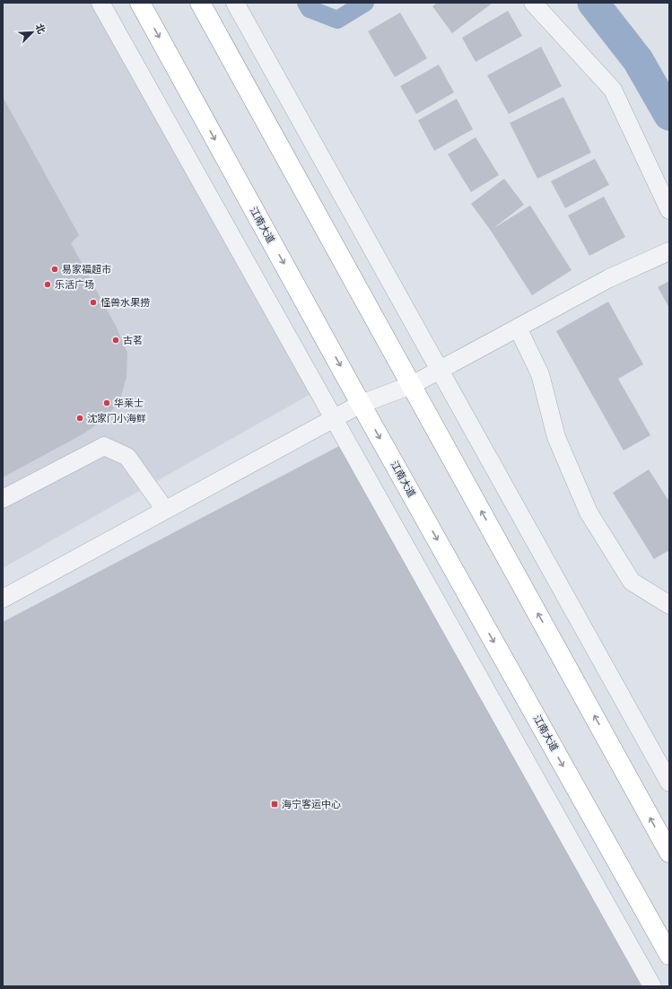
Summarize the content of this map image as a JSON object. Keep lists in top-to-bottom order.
{
  "streets": {
    "highway": ["江南大道"]
  },
  "places": {
    "other": [
      "易家福超市",
      "乐活广场",
      "怪兽水果捞",
      "古茗",
      "华莱士",
      "沈家门小海鲜"
    ],
    "transit": ["海宁客运中心"]
  },
  "north": "top right"
}
